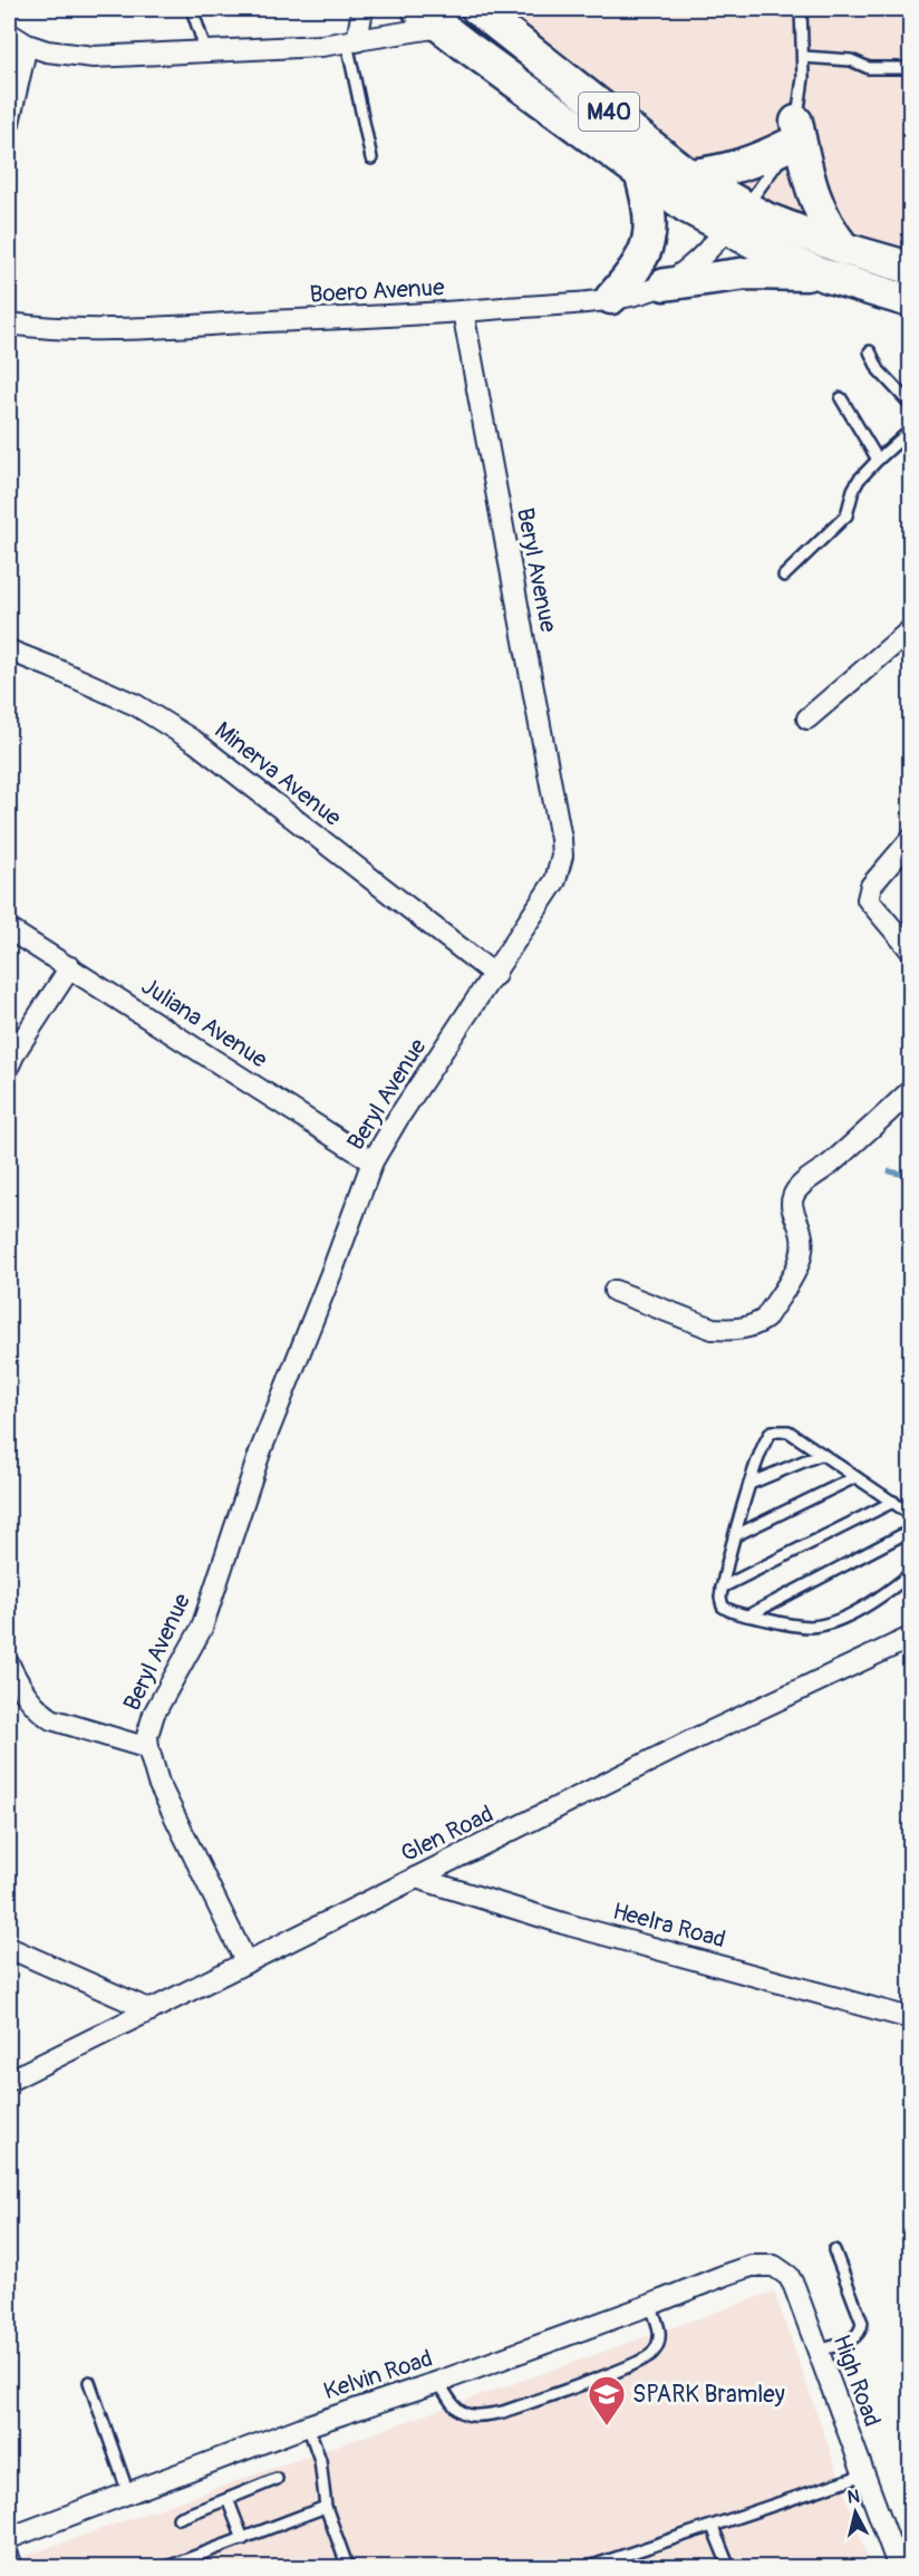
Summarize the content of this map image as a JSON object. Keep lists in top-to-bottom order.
{
  "streets": {
    "main road": ["M40"],
    "street": [
      "Boero Avenue",
      "Beryl Avenue",
      "Minerva Avenue",
      "Juliana Avenue",
      "Glen Road",
      "Heelra Road",
      "Kelvin Road",
      "High Road"
    ]
  },
  "crossings": [
    ["M40", "Boero Avenue"],
    ["Boero Avenue", "Beryl Avenue"],
    ["Beryl Avenue", "Minerva Avenue"],
    ["Beryl Avenue", "Juliana Avenue"],
    ["Beryl Avenue", "Glen Road"],
    ["Glen Road", "Heelra Road"],
    ["Kelvin Road", "High Road"]
  ],
  "places": {
    "school or university": ["SPARK Bramley"]
  },
  "north": "top"
}
